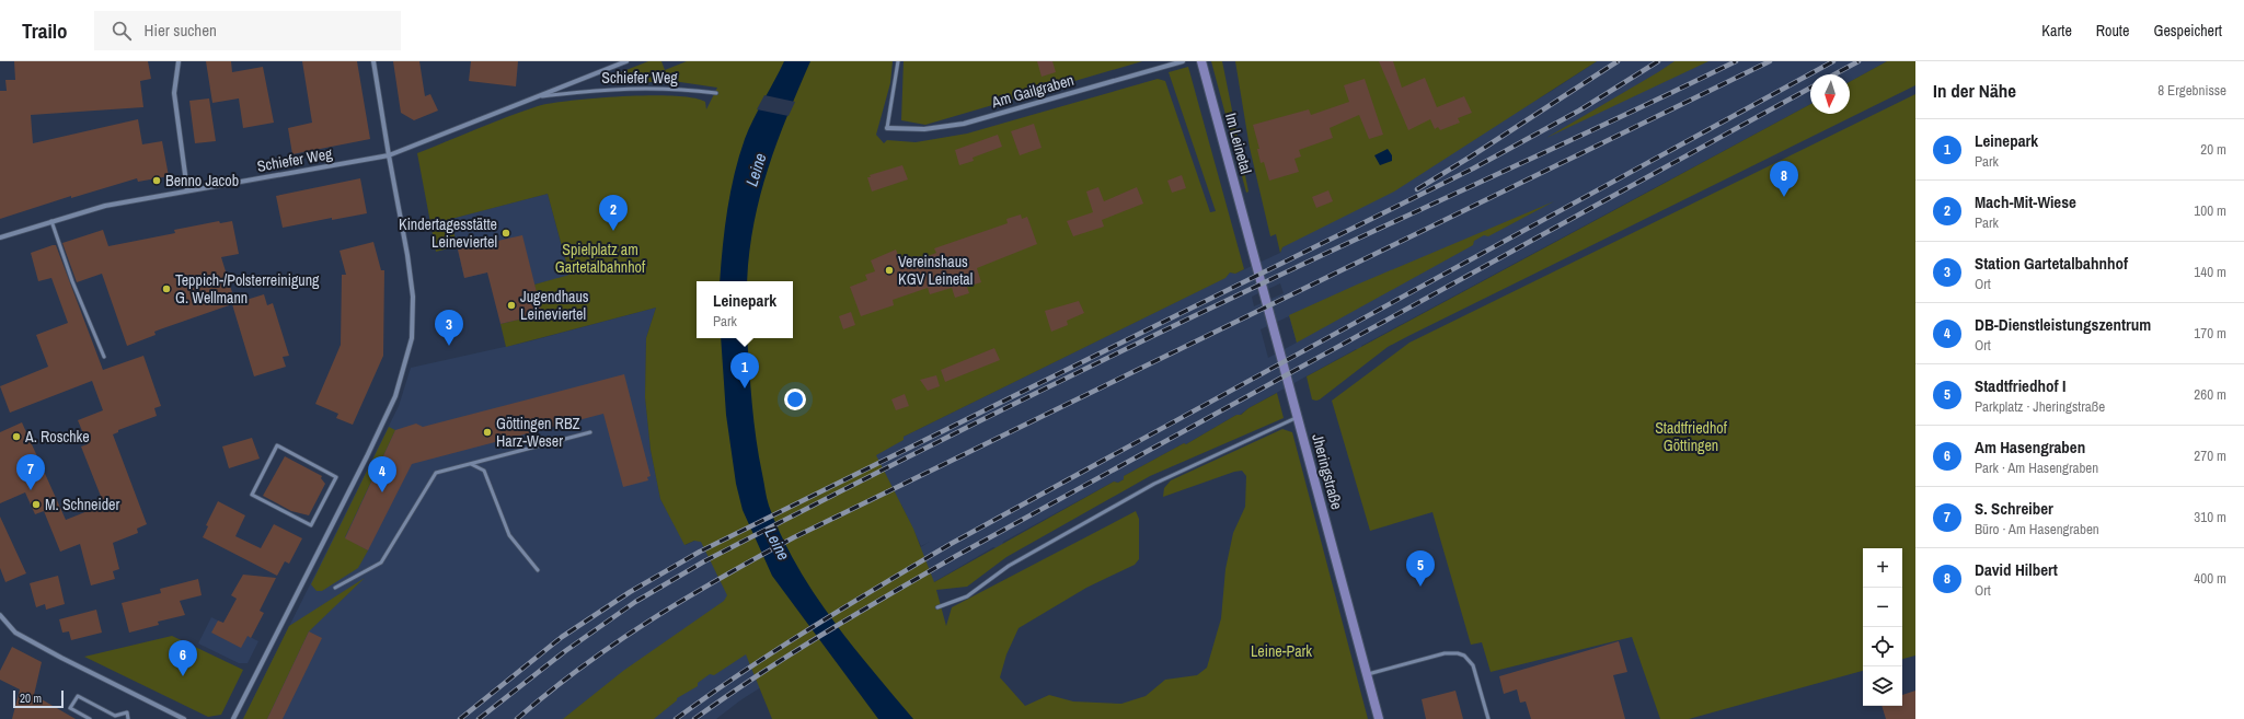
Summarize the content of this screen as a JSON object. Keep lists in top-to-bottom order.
{
  "streets": {
    "main road": ["Im Leinetal", "Jheringstraße"],
    "street": ["Schiefer Weg", "Am Gailgraben"]
  },
  "crossings": [
    ["Im Leinetal", "Jheringstraße"]
  ],
  "water": ["Leine"],
  "parks": ["Spielplatz am Gartetalbahnhof", "Stadtfriedhof Göttingen", "Leine-Park"],
  "places": [
    "Benno Jacob",
    "Kindertagesstätte Leineviertel",
    "Vereinshaus KGV Leinetal",
    "Teppich-/Polsterreinigung G. Wellmann",
    "Jugendhaus Leineviertel",
    "Göttingen RBZ Harz-Weser",
    "A. Roschke",
    "M. Schneider"
  ],
  "scale_bar": "20 m",
  "north": "bottom",
  "page": {
    "header": "Trailo",
    "search": "Hier suchen",
    "nav": ["Karte", "Route", "Gespeichert"],
    "heading": ["In der Nähe", "8 Ergebnisse"],
    "list": [
      {
        "mark": "1",
        "name": "Leinepark",
        "note": "Park",
        "value": "20 m"
      },
      {
        "mark": "2",
        "name": "Mach-Mit-Wiese",
        "note": "Park",
        "value": "100 m"
      },
      {
        "mark": "3",
        "name": "Station Gartetalbahnhof",
        "note": "Ort",
        "value": "140 m"
      },
      {
        "mark": "4",
        "name": "DB-Dienstleistungszentrum",
        "note": "Ort",
        "value": "170 m"
      },
      {
        "mark": "5",
        "name": "Stadtfriedhof I",
        "note": "Parkplatz · Jheringstraße",
        "value": "260 m"
      },
      {
        "mark": "6",
        "name": "Am Hasengraben",
        "note": "Park · Am Hasengraben",
        "value": "270 m"
      },
      {
        "mark": "7",
        "name": "S. Schreiber",
        "note": "Büro · Am Hasengraben",
        "value": "310 m"
      },
      {
        "mark": "8",
        "name": "David Hilbert",
        "note": "Ort",
        "value": "400 m"
      }
    ],
    "pins": [
      "8",
      "2",
      "3",
      "1",
      "7",
      "4",
      "5",
      "6"
    ],
    "popup": ["Leinepark", "Park"],
    "map_buttons": ["+", "−"],
    "scale": "20 m"
  }
}
